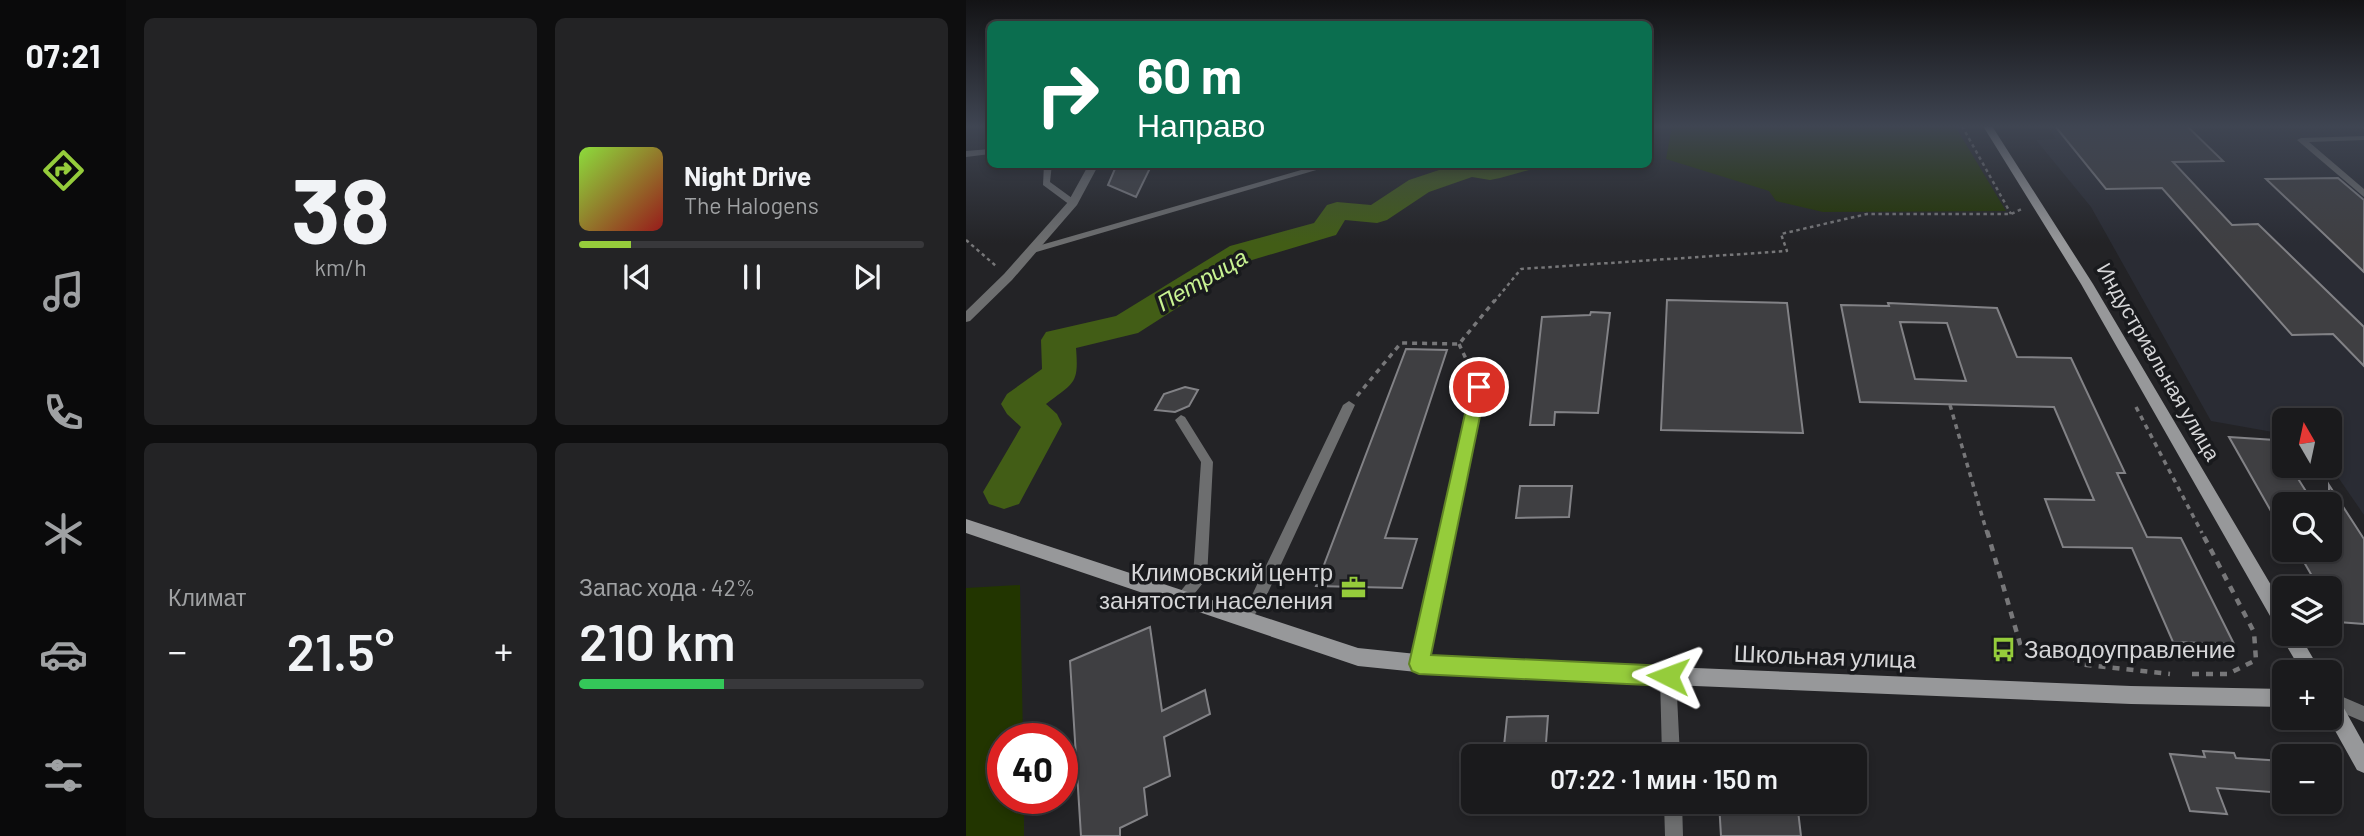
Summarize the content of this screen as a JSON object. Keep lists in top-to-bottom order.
{
  "streets": {
    "street": ["Индустриальная улица", "Школьная улица"]
  },
  "water": ["Петрица"],
  "places": {
    "office": ["Климовский центр занятости населения"],
    "bus stop": ["Заводоуправление"]
  },
  "north": "top",
  "page": {
    "tabs": "07:21",
    "tile": [
      ["38", "km/h"],
      "Климат",
      ["Запас хода · 42%", "210 km"]
    ],
    "turn": ["60 m", "Направо"],
    "song": ["Night Drive", "The Halogens"],
    "map_buttons": ["+", "−"],
    "heat": ["−", "21.5°", "+"],
    "limit": "40",
    "trip": "07:22 · 1 мин · 150 m"
  }
}
